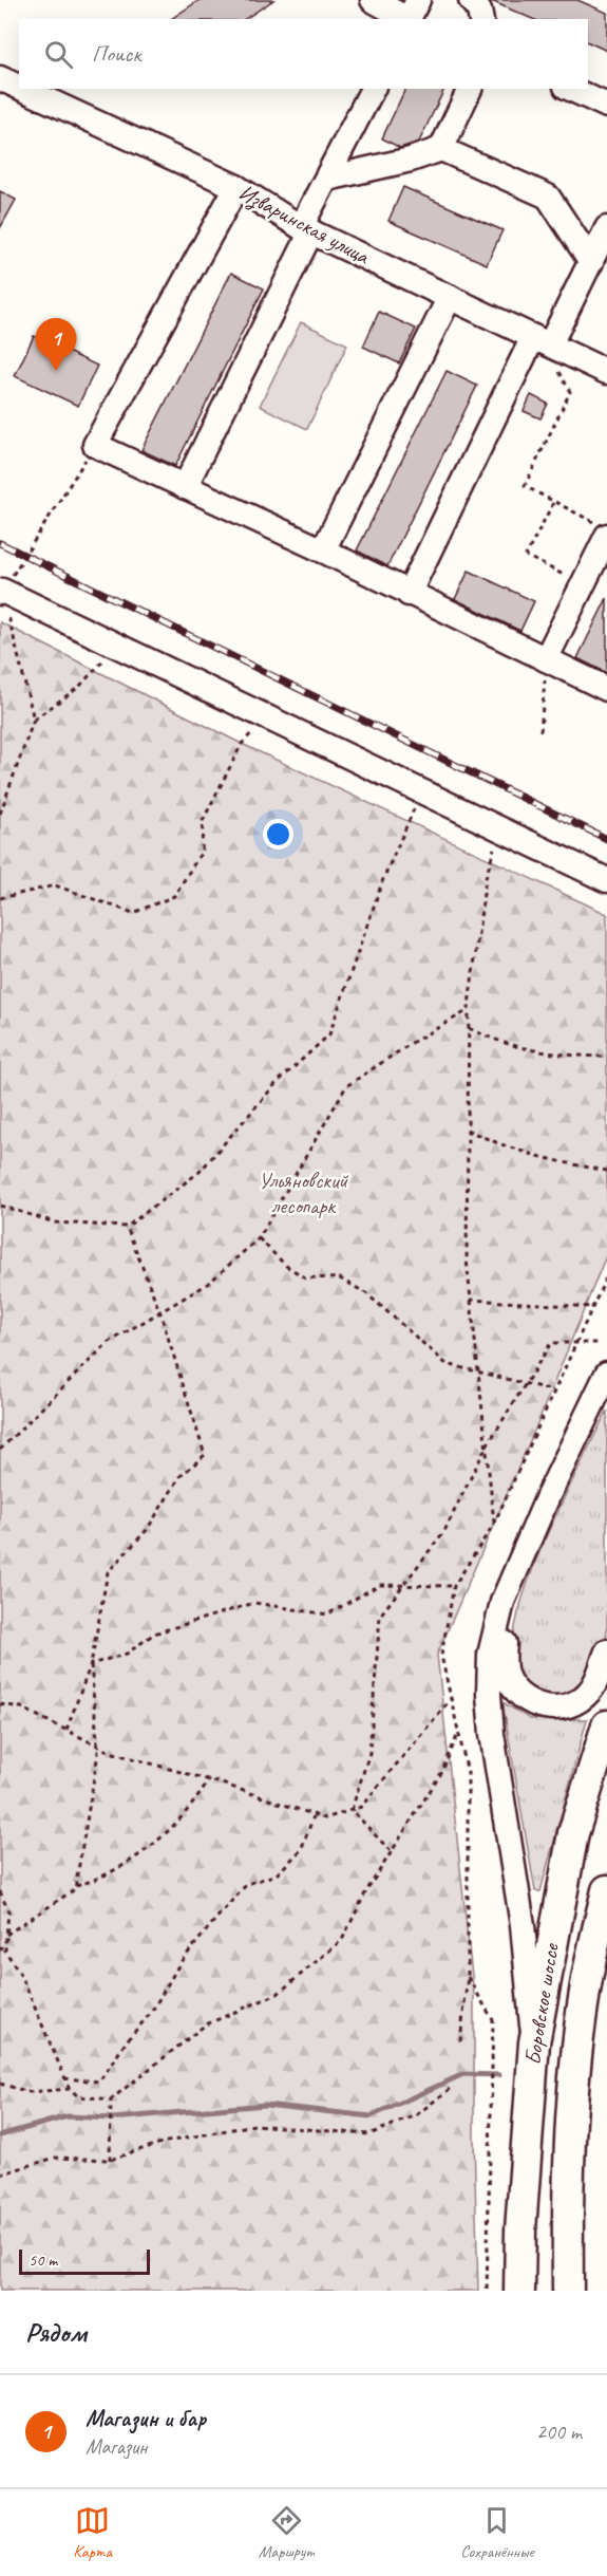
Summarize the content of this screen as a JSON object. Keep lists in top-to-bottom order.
{
  "streets": {
    "main road": ["Боровское шоссе"],
    "street": ["Изваринская улица"]
  },
  "parks": ["Ульяновский лесопарк"],
  "scale_bar": "50 m",
  "page": {
    "search": "Поиск",
    "pins": "1",
    "scale": "50 m",
    "heading": "Рядом",
    "list": [
      {
        "mark": "1",
        "name": "Магазин и бар",
        "note": "Магазин",
        "value": "200 m"
      }
    ],
    "nav": ["Карта", "Маршрут", "Сохранённые"]
  }
}
